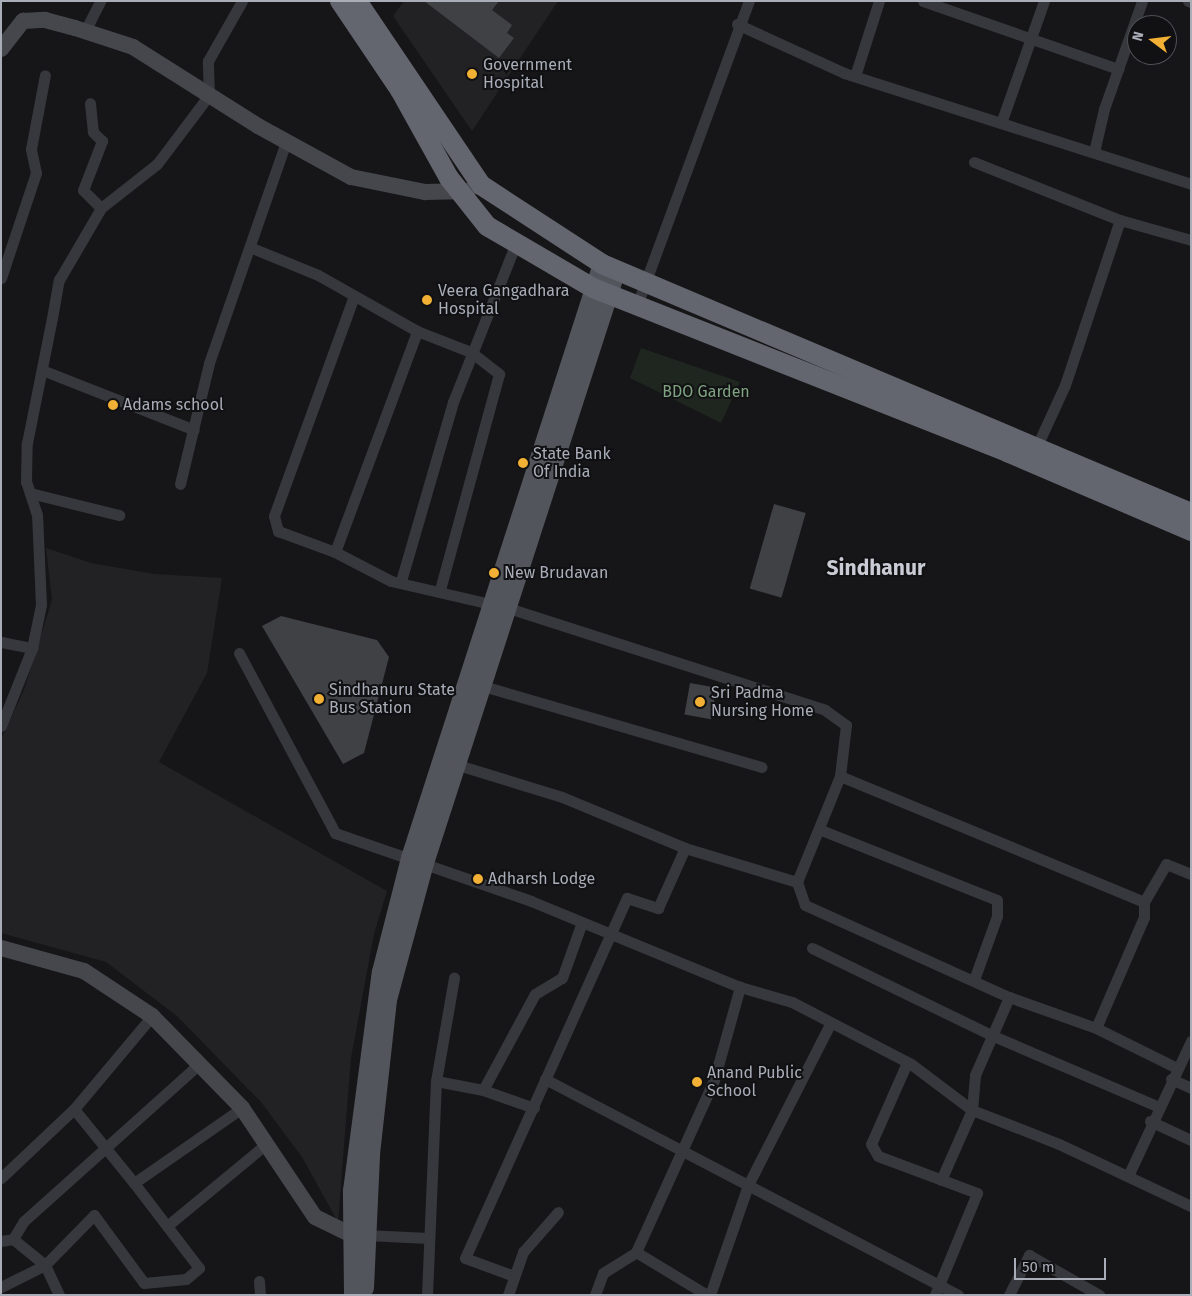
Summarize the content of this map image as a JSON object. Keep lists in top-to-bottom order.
{
  "districts": ["Sindhanur"],
  "parks": ["BDO Garden"],
  "places": [
    "Government Hospital",
    "Veera Gangadhara Hospital",
    "Adams school",
    "State Bank Of India",
    "New Brudavan",
    "Sindhanuru State Bus Station",
    "Sri Padma Nursing Home",
    "Adharsh Lodge",
    "Anand Public School"
  ],
  "scale_bar": "50 m",
  "north": "left"
}
